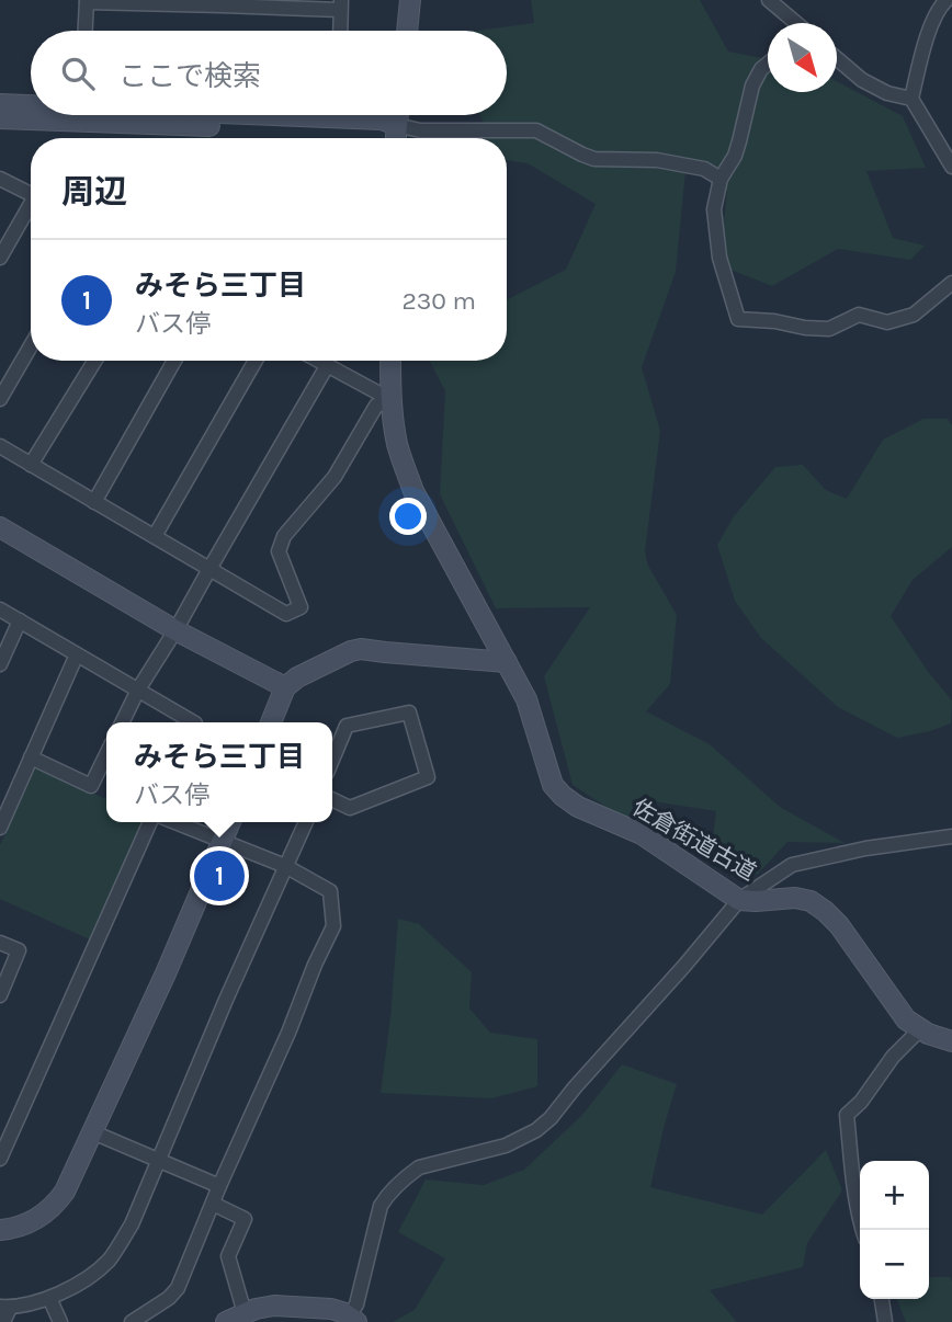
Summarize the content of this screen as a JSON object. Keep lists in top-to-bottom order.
{
  "streets": {
    "street": ["佐倉街道古道"]
  },
  "north": "bottom right",
  "page": {
    "search": "ここで検索",
    "heading": "周辺",
    "list": [
      {
        "mark": "1",
        "name": "みそら三丁目",
        "note": "バス停",
        "value": "230 m"
      }
    ],
    "popup": ["みそら三丁目", "バス停"],
    "pins": "1",
    "map_buttons": ["+", "−"]
  }
}
